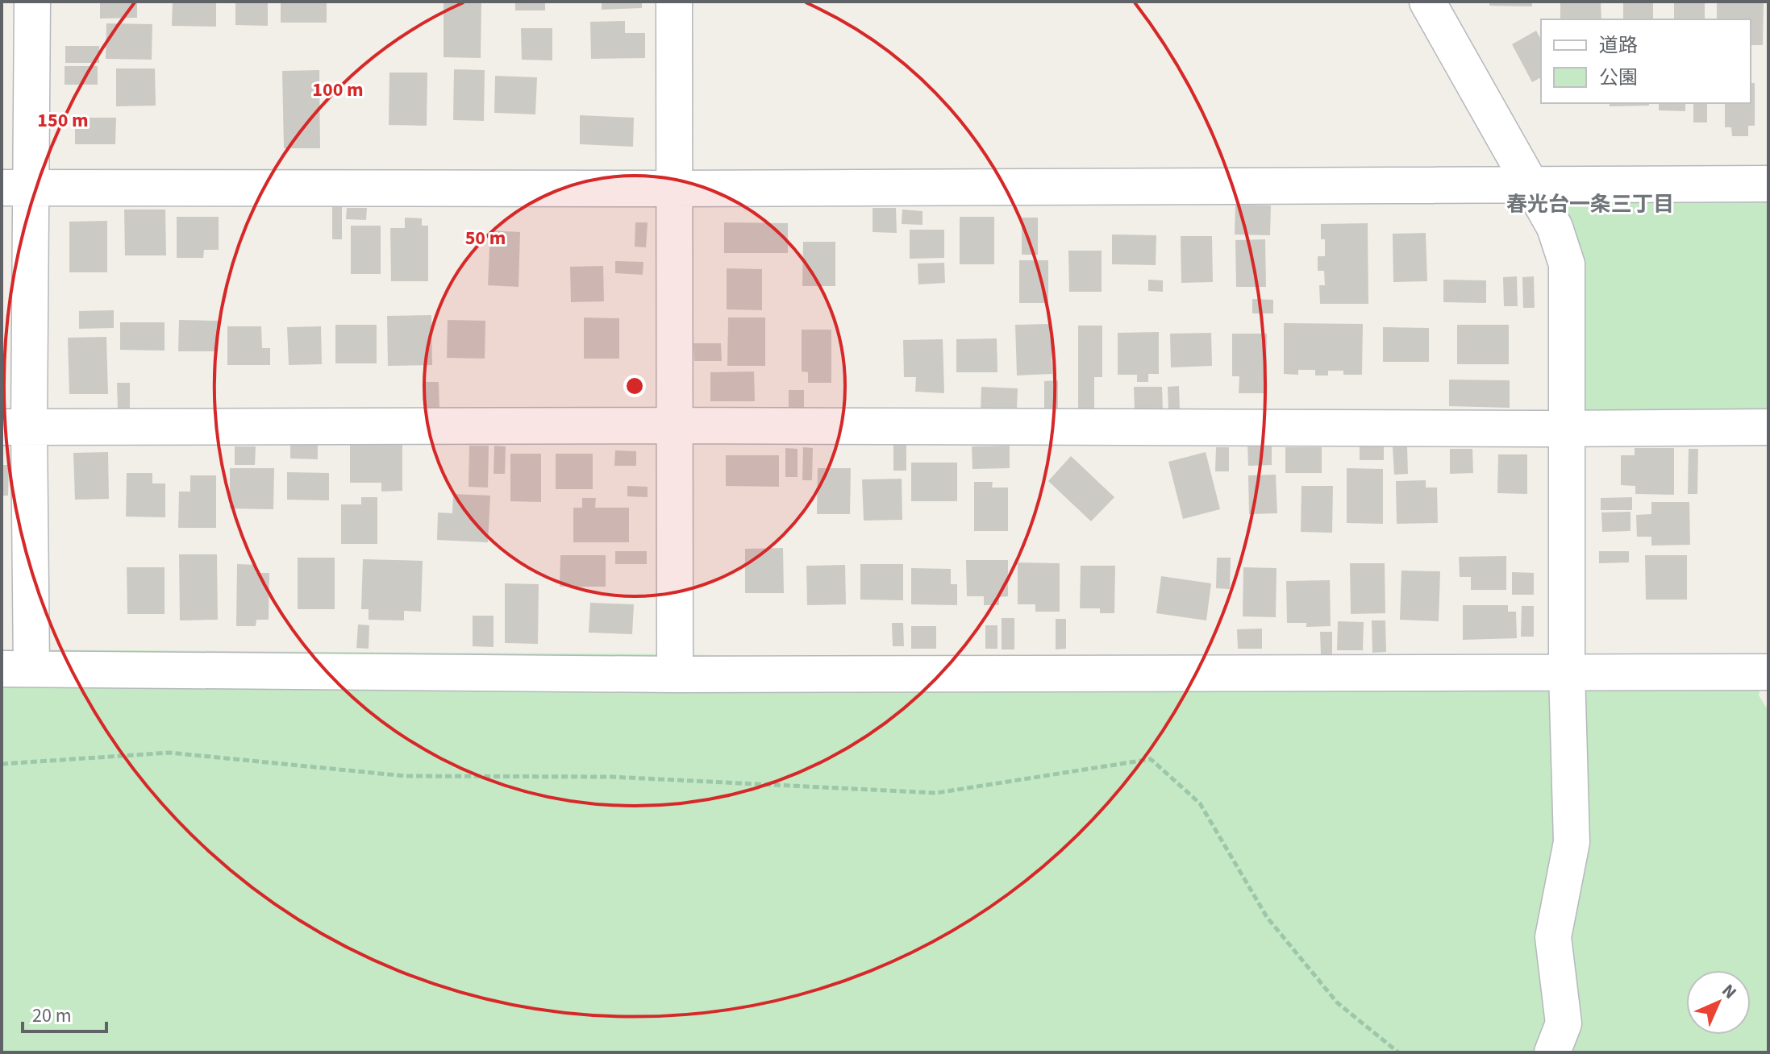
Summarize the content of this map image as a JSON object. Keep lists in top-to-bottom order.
{
  "districts": ["春光台一条三丁目"],
  "legend": ["道路", "公園"],
  "scale_bar": "20 m",
  "north": "top right",
  "rings": ["100 m", "150 m", "50 m"]
}
